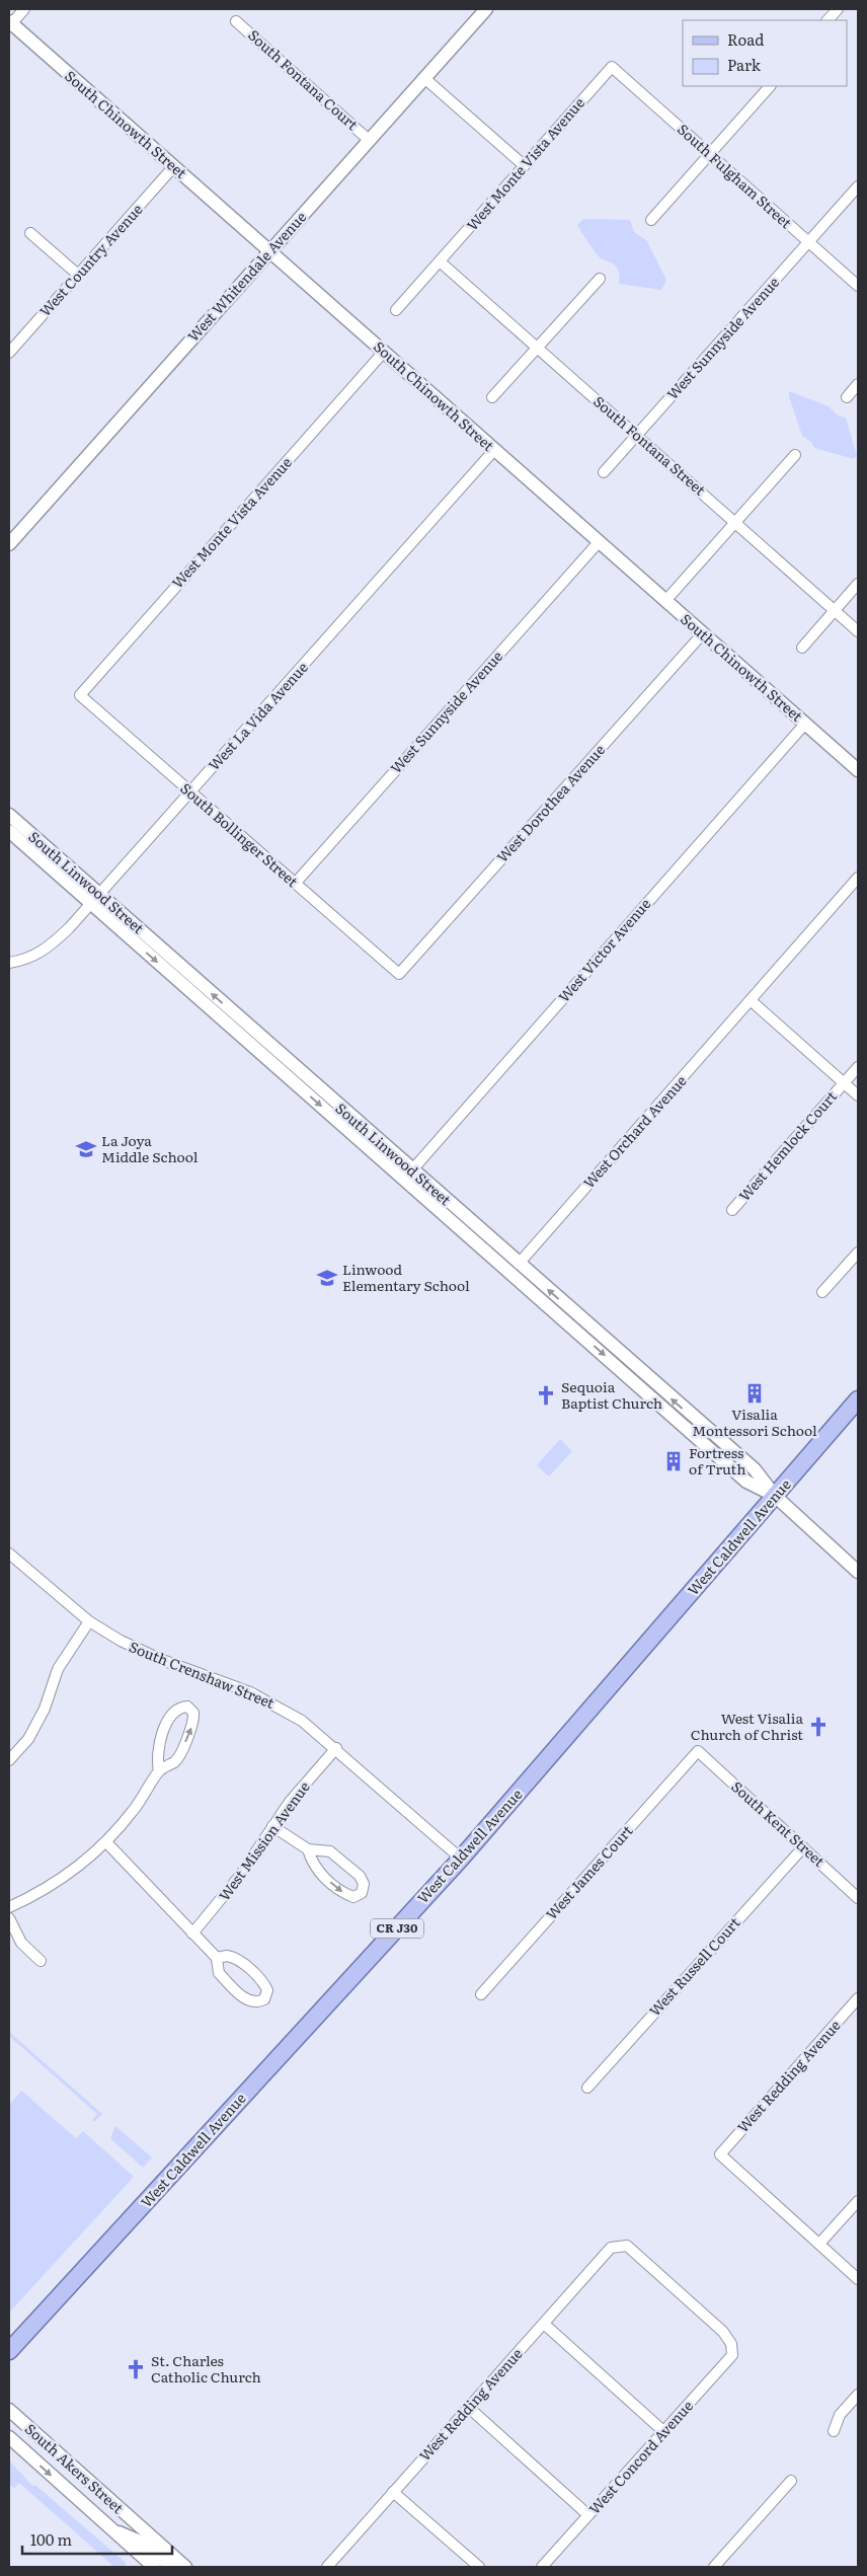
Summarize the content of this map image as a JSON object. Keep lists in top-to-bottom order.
{
  "streets": {
    "main road": ["West Caldwell Avenue", "CR J30"],
    "street": [
      "South Fontana Court",
      "South Chinowth Street",
      "West Monte Vista Avenue",
      "South Fulgham Street",
      "West Country Avenue",
      "West Whitendale Avenue",
      "West Sunnyside Avenue",
      "South Fontana Street",
      "West La Vida Avenue",
      "West Dorothea Avenue",
      "South Bollinger Street",
      "South Linwood Street",
      "West Victor Avenue",
      "West Orchard Avenue",
      "West Hemlock Court",
      "South Crenshaw Street",
      "South Kent Street",
      "West Mission Avenue",
      "West James Court",
      "West Russell Court",
      "West Redding Avenue",
      "West Concord Avenue",
      "South Akers Street"
    ]
  },
  "crossings": [
    ["South Fontana Court", "West Whitendale Avenue"],
    ["South Chinowth Street", "West Monte Vista Avenue"],
    ["South Chinowth Street", "West Country Avenue"],
    ["South Chinowth Street", "West Whitendale Avenue"],
    ["South Chinowth Street", "West Sunnyside Avenue"],
    ["South Chinowth Street", "West La Vida Avenue"],
    ["South Chinowth Street", "West Dorothea Avenue"],
    ["South Chinowth Street", "West Victor Avenue"],
    ["West Monte Vista Avenue", "South Fulgham Street"],
    ["West Monte Vista Avenue", "South Fontana Street"],
    ["West Monte Vista Avenue", "South Bollinger Street"],
    ["South Fulgham Street", "West Sunnyside Avenue"],
    ["West Sunnyside Avenue", "South Fontana Street"],
    ["West Sunnyside Avenue", "South Bollinger Street"],
    ["West La Vida Avenue", "South Bollinger Street"],
    ["West La Vida Avenue", "South Linwood Street"],
    ["West Dorothea Avenue", "South Bollinger Street"],
    ["South Linwood Street", "West Victor Avenue"],
    ["South Linwood Street", "West Orchard Avenue"],
    ["South Linwood Street", "West Caldwell Avenue"],
    ["West Caldwell Avenue", "South Crenshaw Street"],
    ["South Crenshaw Street", "West Mission Avenue"],
    ["South Kent Street", "West James Court"],
    ["South Kent Street", "West Russell Court"],
    ["West Redding Avenue", "West Concord Avenue"]
  ],
  "places": {
    "school or university": ["La Joya Middle School", "Linwood Elementary School"],
    "building": ["Visalia Montessori School", "Fortress of Truth"],
    "church": ["Sequoia Baptist Church", "West Visalia Church of Christ", "St. Charles Catholic Church"]
  },
  "legend": ["Road", "Park"],
  "scale_bar": "100 m"
}
